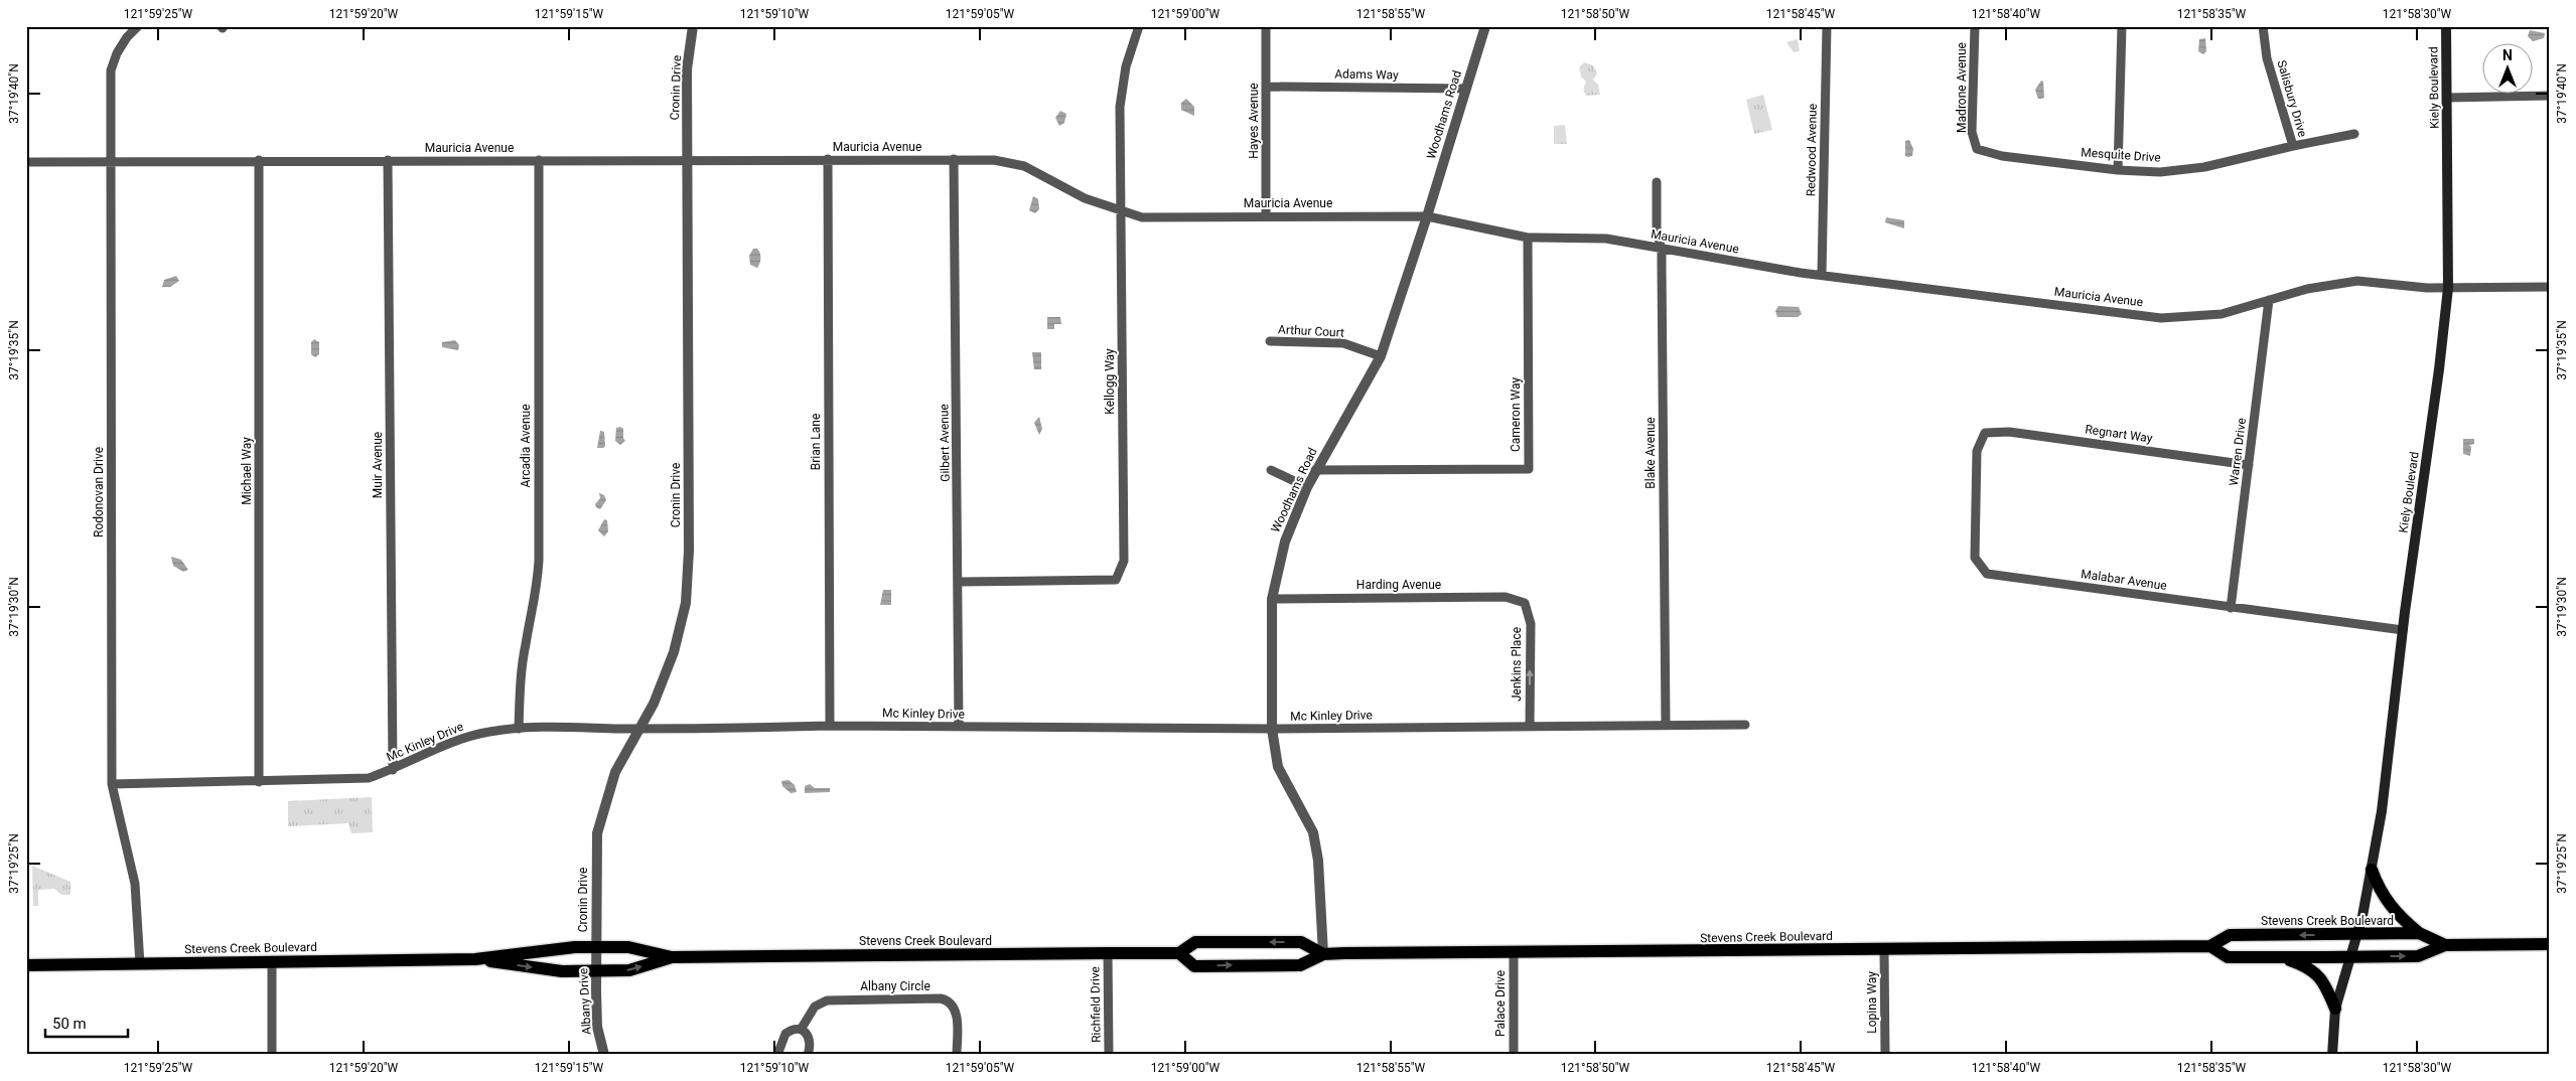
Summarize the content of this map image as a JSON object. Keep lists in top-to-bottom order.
{
  "streets": {
    "main road": ["Kiely Boulevard", "Stevens Creek Boulevard"],
    "street": [
      "Adams Way",
      "Cronin Drive",
      "Madrone Avenue",
      "Salisbury Drive",
      "Woodhams Road",
      "Hayes Avenue",
      "Mauricia Avenue",
      "Redwood Avenue",
      "Mesquite Drive",
      "Arthur Court",
      "Kellogg Way",
      "Cameron Way",
      "Regnart Way",
      "Brian Lane",
      "Gilbert Avenue",
      "Arcadia Avenue",
      "Warren Drive",
      "Blake Avenue",
      "Muir Avenue",
      "Michael Way",
      "Rodonovan Drive",
      "Malabar Avenue",
      "Harding Avenue",
      "Jenkins Place",
      "Mc Kinley Drive",
      "Albany Circle",
      "Albany Drive",
      "Lopina Way",
      "Palace Drive",
      "Richfield Drive"
    ]
  },
  "crossings": [
    ["Adams Way", "Woodhams Road"],
    ["Adams Way", "Hayes Avenue"],
    ["Cronin Drive", "Mauricia Avenue"],
    ["Cronin Drive", "Mc Kinley Drive"],
    ["Cronin Drive", "Stevens Creek Boulevard"],
    ["Cronin Drive", "Albany Drive"],
    ["Madrone Avenue", "Mesquite Drive"],
    ["Kiely Boulevard", "Mauricia Avenue"],
    ["Kiely Boulevard", "Malabar Avenue"],
    ["Kiely Boulevard", "Stevens Creek Boulevard"],
    ["Salisbury Drive", "Mesquite Drive"],
    ["Woodhams Road", "Mauricia Avenue"],
    ["Woodhams Road", "Arthur Court"],
    ["Woodhams Road", "Cameron Way"],
    ["Woodhams Road", "Harding Avenue"],
    ["Woodhams Road", "Mc Kinley Drive"],
    ["Woodhams Road", "Stevens Creek Boulevard"],
    ["Hayes Avenue", "Mauricia Avenue"],
    ["Mauricia Avenue", "Redwood Avenue"],
    ["Mauricia Avenue", "Kellogg Way"],
    ["Mauricia Avenue", "Cameron Way"],
    ["Mauricia Avenue", "Brian Lane"],
    ["Mauricia Avenue", "Gilbert Avenue"],
    ["Mauricia Avenue", "Arcadia Avenue"],
    ["Mauricia Avenue", "Warren Drive"],
    ["Mauricia Avenue", "Blake Avenue"],
    ["Mauricia Avenue", "Muir Avenue"],
    ["Mauricia Avenue", "Michael Way"],
    ["Mauricia Avenue", "Rodonovan Drive"],
    ["Kellogg Way", "Gilbert Avenue"],
    ["Regnart Way", "Warren Drive"],
    ["Regnart Way", "Malabar Avenue"],
    ["Brian Lane", "Mc Kinley Drive"],
    ["Gilbert Avenue", "Mc Kinley Drive"],
    ["Arcadia Avenue", "Mc Kinley Drive"],
    ["Warren Drive", "Malabar Avenue"],
    ["Blake Avenue", "Mc Kinley Drive"],
    ["Muir Avenue", "Mc Kinley Drive"],
    ["Michael Way", "Mc Kinley Drive"],
    ["Rodonovan Drive", "Mc Kinley Drive"],
    ["Rodonovan Drive", "Stevens Creek Boulevard"],
    ["Harding Avenue", "Jenkins Place"],
    ["Jenkins Place", "Mc Kinley Drive"],
    ["Stevens Creek Boulevard", "Albany Drive"],
    ["Stevens Creek Boulevard", "Lopina Way"],
    ["Stevens Creek Boulevard", "Palace Drive"],
    ["Stevens Creek Boulevard", "Richfield Drive"]
  ],
  "one_way": ["Jenkins Place"],
  "scale_bar": "50 m",
  "north": "top",
  "coordinates": [
    "121°59'25\"W",
    "121°59'20\"W",
    "121°59'15\"W",
    "121°59'10\"W",
    "121°59'05\"W",
    "121°59'00\"W",
    "121°58'55\"W",
    "121°58'50\"W",
    "121°58'45\"W",
    "121°58'40\"W",
    "121°58'35\"W",
    "121°58'30\"W",
    "37°19'40\"N",
    "37°19'35\"N",
    "37°19'30\"N",
    "37°19'25\"N"
  ]
}
